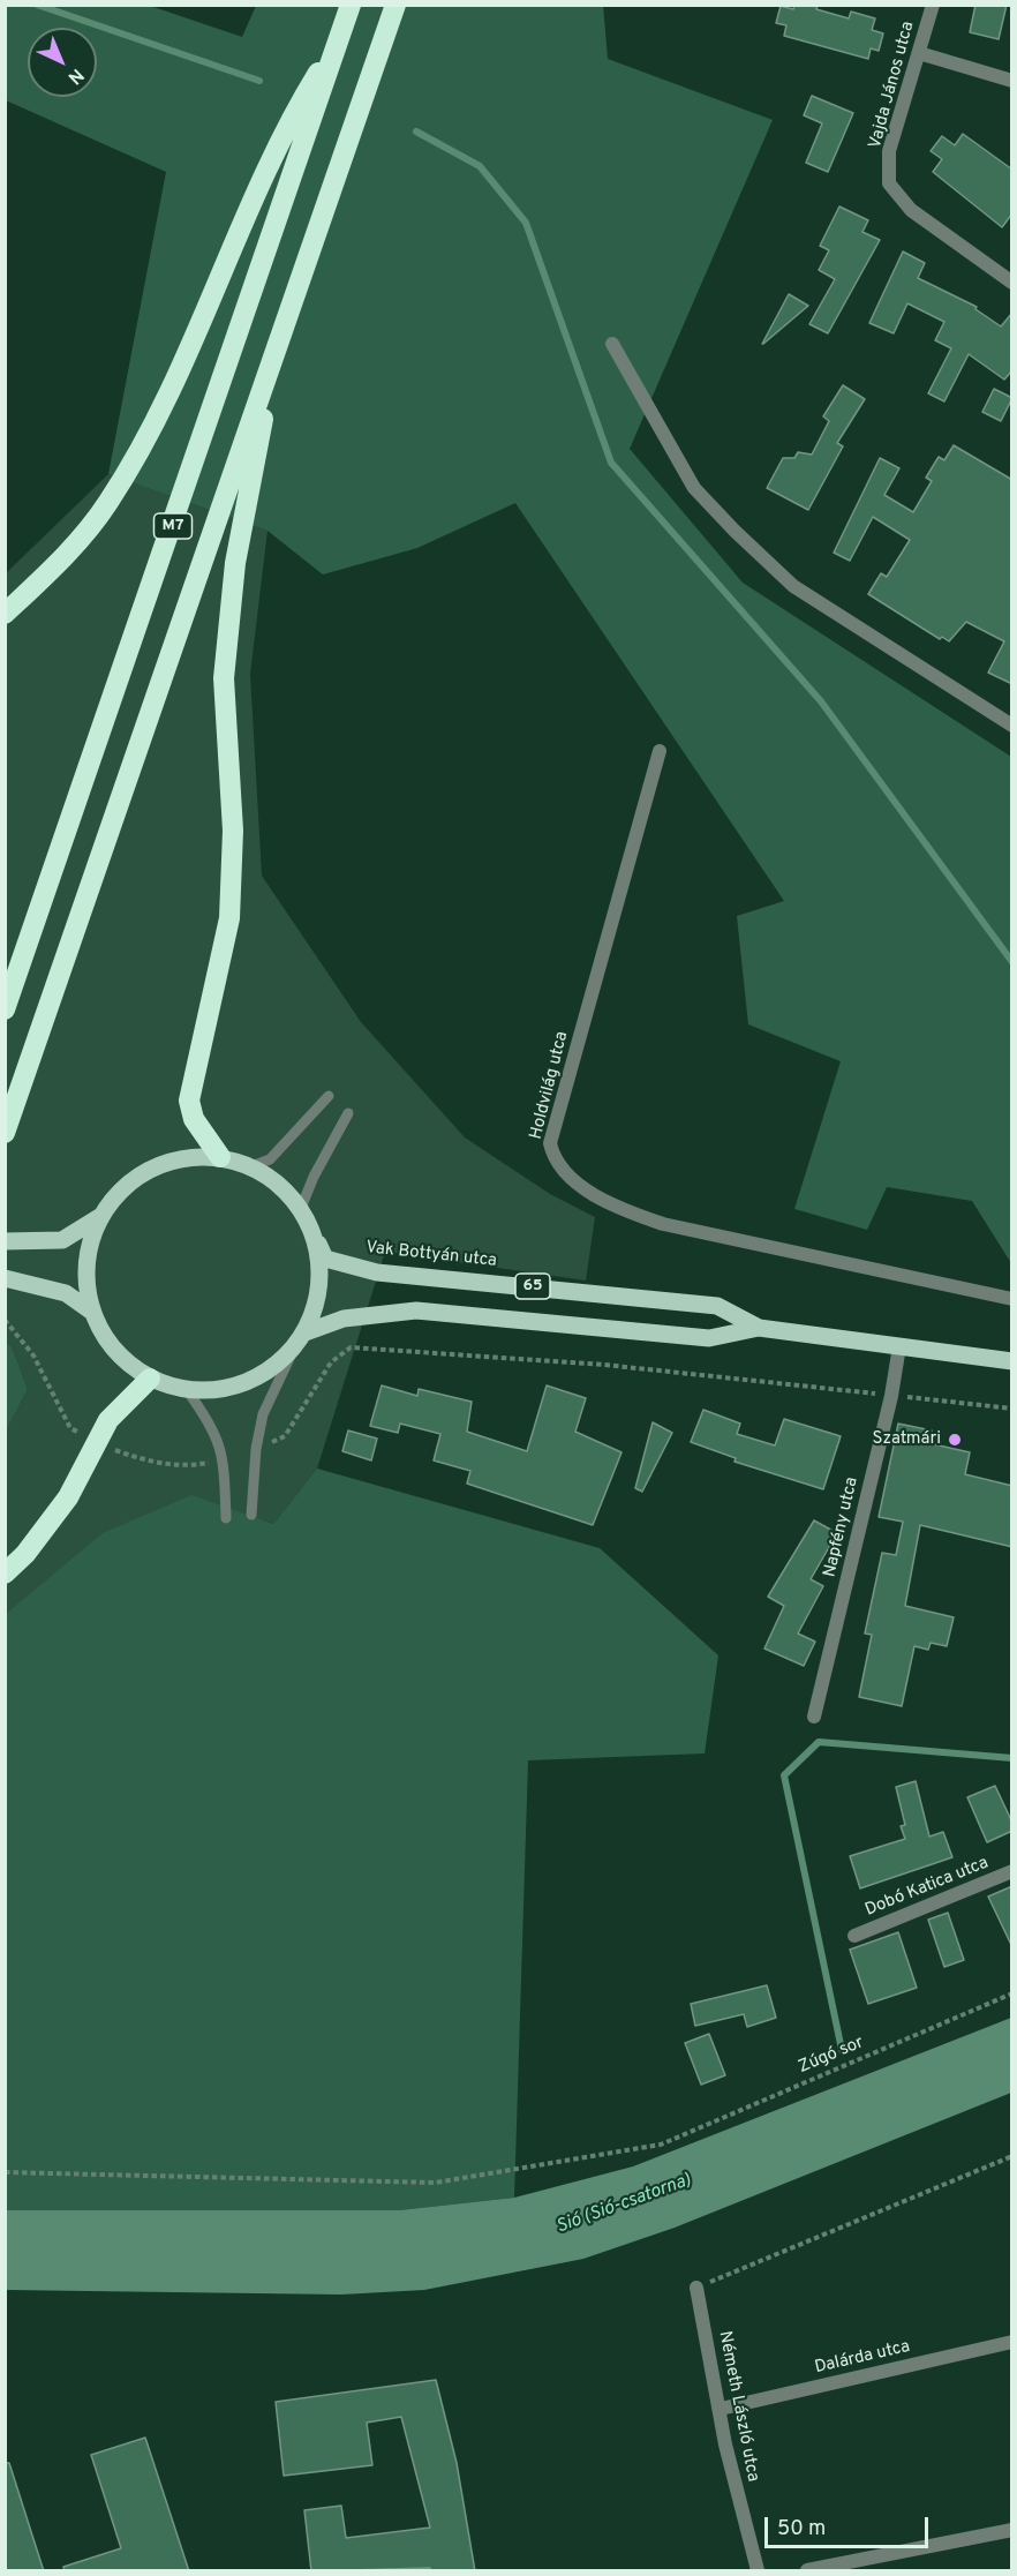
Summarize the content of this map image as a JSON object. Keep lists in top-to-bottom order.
{
  "streets": {
    "highway": ["M7"],
    "main road": ["Vak Bottyán utca", "65"],
    "street": [
      "Vajda János utca",
      "Holdvilág utca",
      "Napfény utca",
      "Dobó Katica utca",
      "Dalárda utca",
      "Németh László utca"
    ],
    "path": ["Zúgó sor"]
  },
  "crossings": [
    ["Vak Bottyán utca", "65"],
    ["Vak Bottyán utca", "Napfény utca"],
    ["Dalárda utca", "Németh László utca"]
  ],
  "water": ["Sió (Sió-csatorna)"],
  "places": ["Szatmári"],
  "scale_bar": "50 m",
  "north": "bottom right"
}
